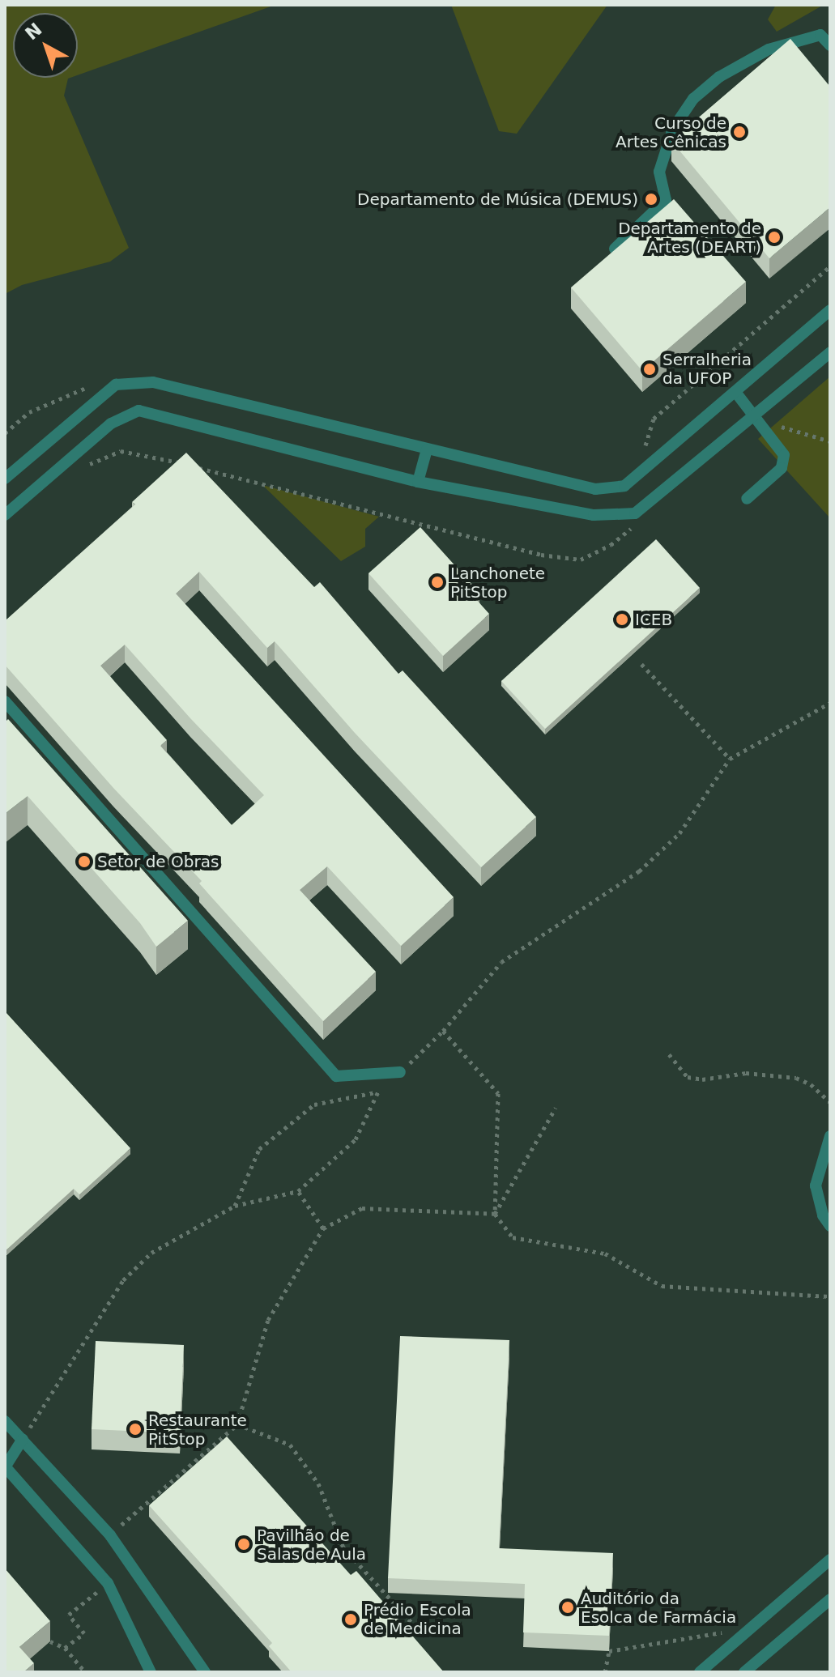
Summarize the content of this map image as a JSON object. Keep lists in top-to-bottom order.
{
  "places": [
    "Curso de Artes Cênicas",
    "Departamento de Música (DEMUS)",
    "Departamento de Artes (DEART)",
    "Serralheria da UFOP",
    "Lanchonete PitStop",
    "ICEB",
    "Setor de Obras",
    "Restaurante PitStop",
    "Pavilhão de Salas de Aula",
    "Auditório da Esolca de Farmácia",
    "Prédio Escola de Medicina"
  ],
  "north": "top left"
}
